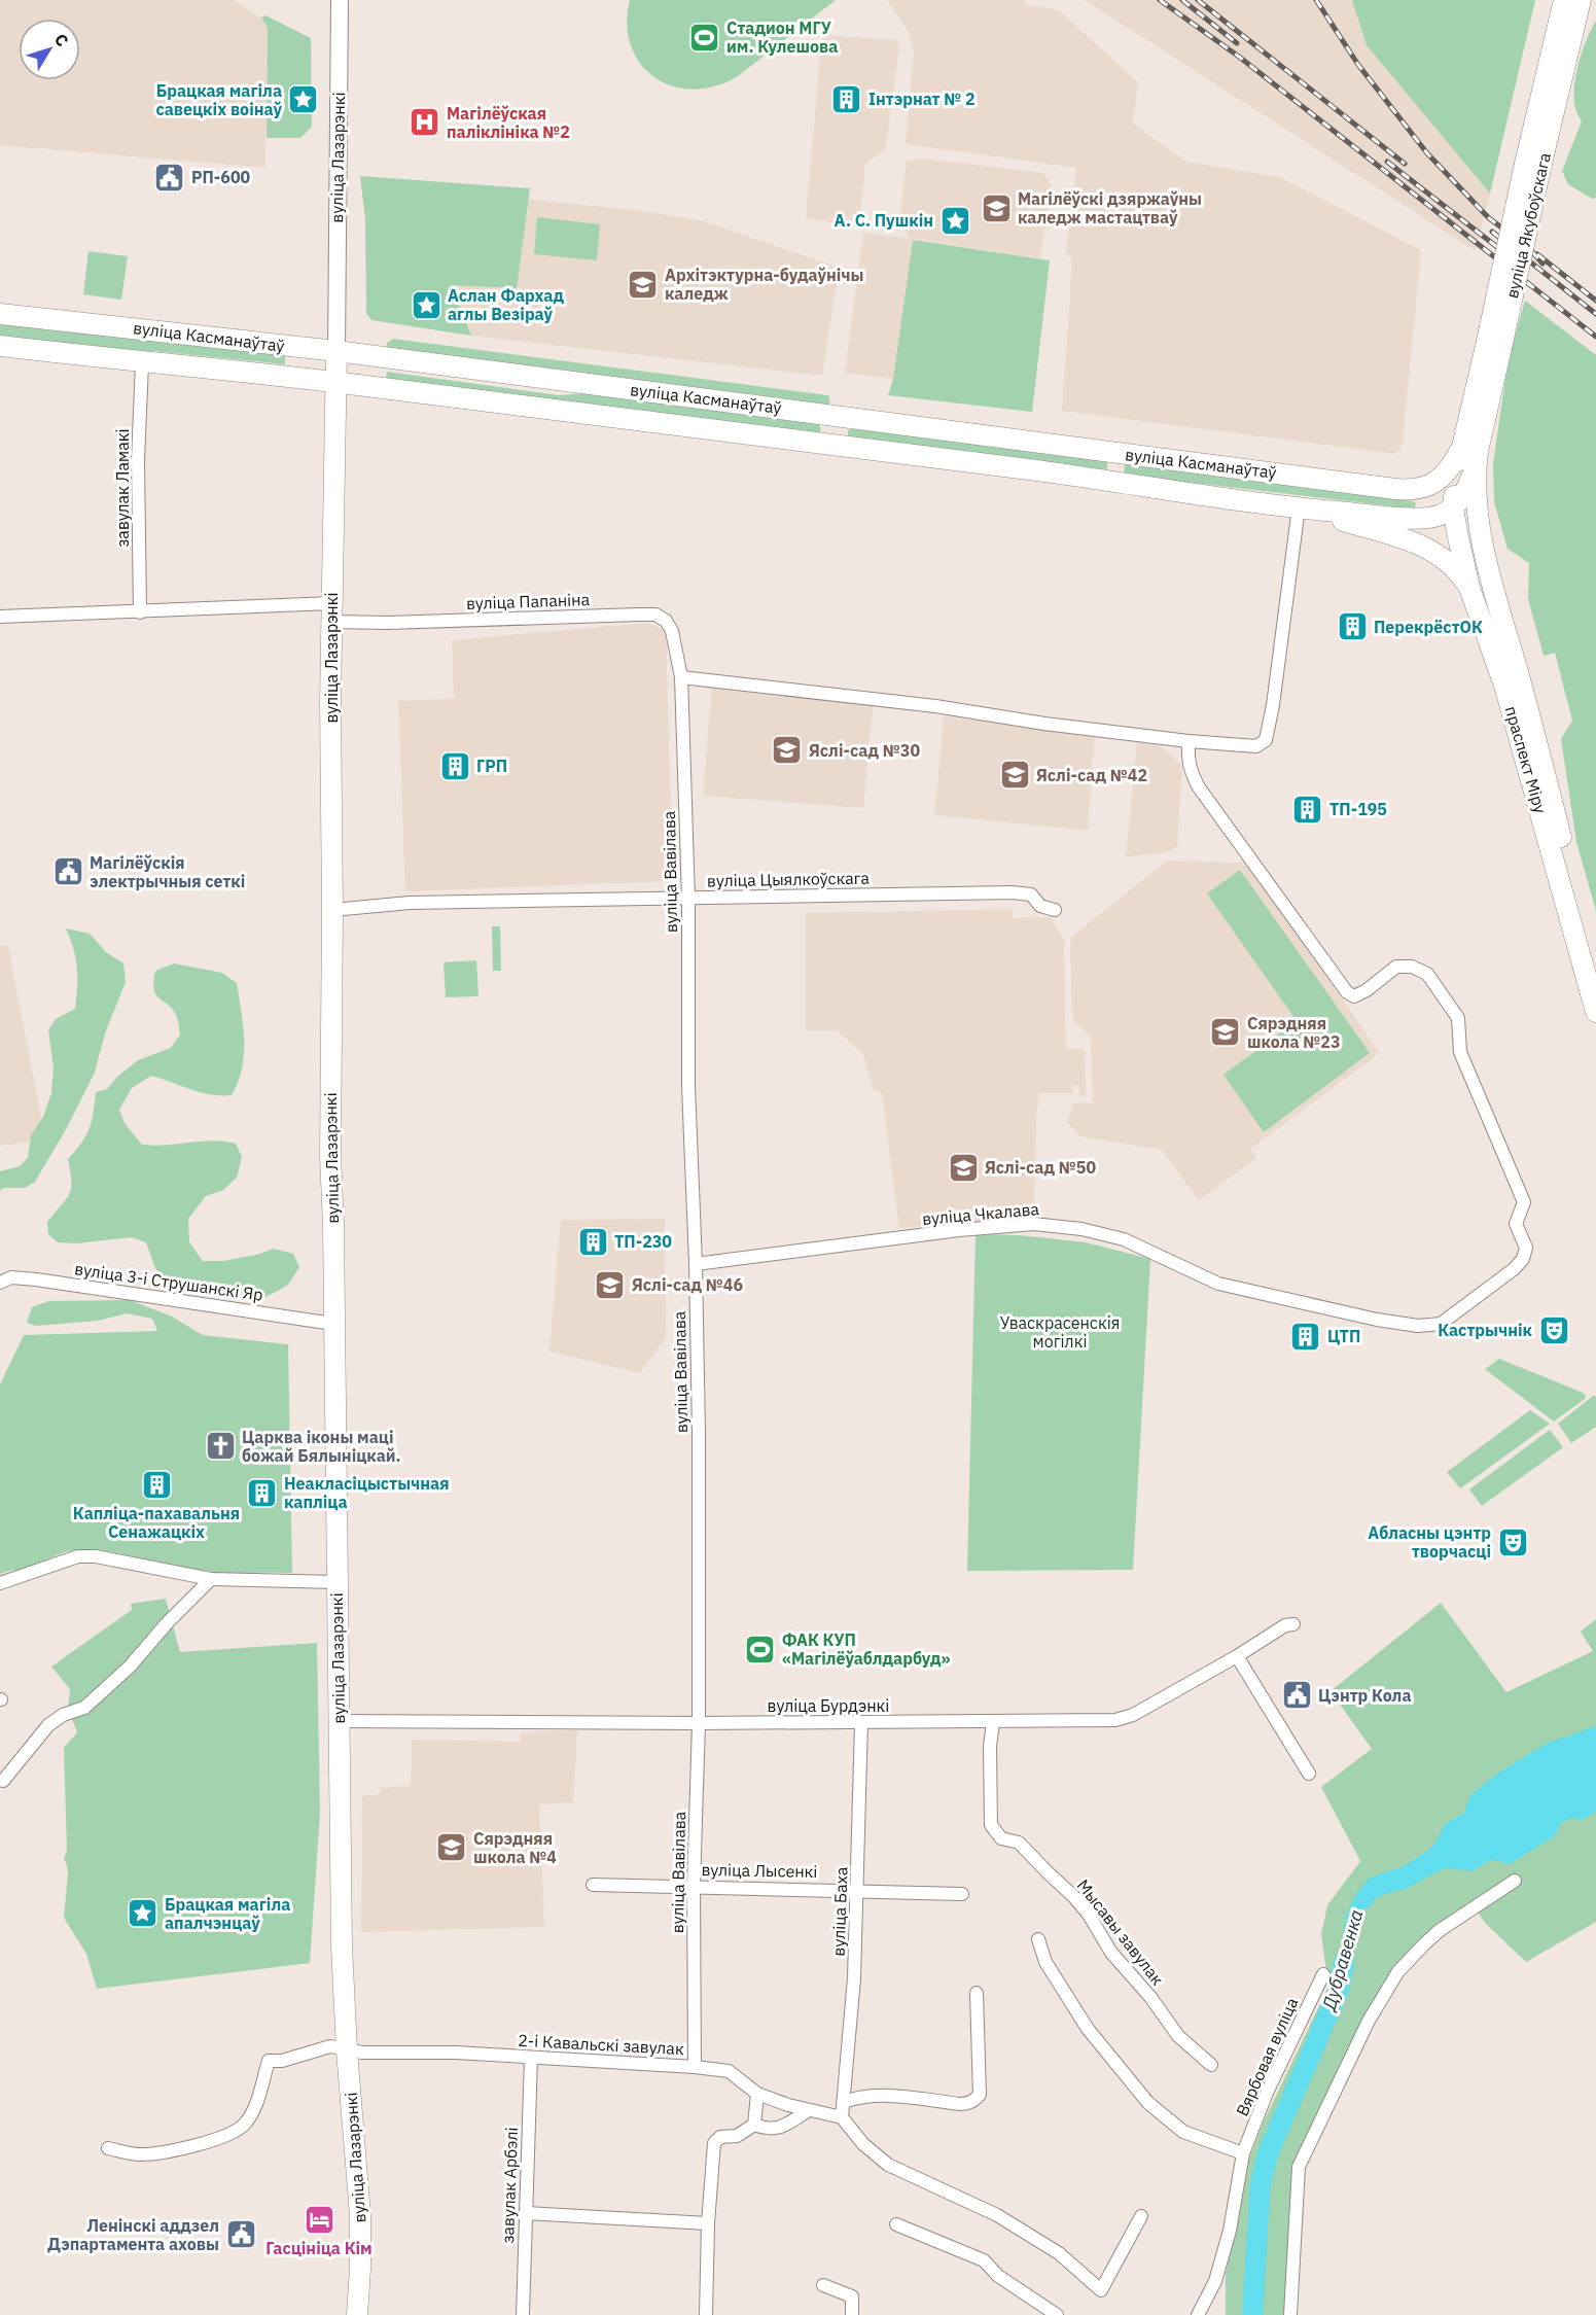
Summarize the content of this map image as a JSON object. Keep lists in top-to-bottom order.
{
  "streets": {
    "main road": [
      "вуліца Лазарэнкі",
      "вуліца Якубоўскага",
      "вуліца Касманаўтаў",
      "праспект Міру"
    ],
    "street": [
      "завулак Ламакі",
      "вуліца Папаніна",
      "вуліца Вавілава",
      "вуліца Цыялкоўскага",
      "вуліца Чкалава",
      "вуліца 3-і Струшанскі Яр",
      "вуліца Бурдэнкі",
      "вуліца Лысенкі",
      "вуліца Баха",
      "Мысавы завулак",
      "2-і Кавальскі завулак",
      "Вярбовая вуліца",
      "завулак Арбэлі"
    ]
  },
  "crossings": [
    ["вуліца Лазарэнкі", "вуліца Касманаўтаў"],
    ["вуліца Лазарэнкі", "вуліца Папаніна"],
    ["вуліца Лазарэнкі", "вуліца Цыялкоўскага"],
    ["вуліца Лазарэнкі", "вуліца 3-і Струшанскі Яр"],
    ["вуліца Лазарэнкі", "вуліца Бурдэнкі"],
    ["вуліца Лазарэнкі", "2-і Кавальскі завулак"],
    ["вуліца Якубоўскага", "вуліца Касманаўтаў"],
    ["вуліца Якубоўскага", "праспект Міру"],
    ["вуліца Касманаўтаў", "завулак Ламакі"],
    ["вуліца Касманаўтаў", "праспект Міру"],
    ["завулак Ламакі", "вуліца Папаніна"],
    ["вуліца Папаніна", "вуліца Вавілава"],
    ["вуліца Вавілава", "вуліца Цыялкоўскага"],
    ["вуліца Вавілава", "вуліца Чкалава"],
    ["вуліца Вавілава", "вуліца Бурдэнкі"],
    ["вуліца Вавілава", "вуліца Лысенкі"],
    ["вуліца Вавілава", "2-і Кавальскі завулак"],
    ["вуліца Бурдэнкі", "вуліца Баха"],
    ["вуліца Бурдэнкі", "Мысавы завулак"],
    ["вуліца Лысенкі", "вуліца Баха"],
    ["2-і Кавальскі завулак", "завулак Арбэлі"]
  ],
  "water": ["Дубравенка"],
  "parks": ["Уваскрасенскія могілкі"],
  "places": {
    "sports": ["Стадион МГУ им. Кулешова", "ФАК КУП «Магілёўаблдарбуд»"],
    "building": [
      "Інтэрнат № 2",
      "ПерекрёстОК",
      "ГРП",
      "ТП-195",
      "ТП-230",
      "ЦТП",
      "Капліца-пахавальня Сенажацкіх",
      "Неакласіцыстычная капліца"
    ],
    "place": [
      "Брацкая магіла савецкіх воінаў",
      "А. С. Пушкін",
      "Аслан Фархад аглы Везіраў",
      "Брацкая магіла апалчэнцаў"
    ],
    "hospital": ["Магілёўская паліклініка №2"],
    "public building": [
      "РП-600",
      "Магілёўскія электрычныя сеткі",
      "Цэнтр Кола",
      "Ленінскі аддзел Дэпартамента аховы"
    ],
    "school or university": [
      "Магілёўскі дзяржаўны каледж мастацтваў",
      "Архітэктурна-будаўнічы каледж",
      "Яслі-сад №30",
      "Яслі-сад №42",
      "Сярэдняя школа №23",
      "Яслі-сад №50",
      "Яслі-сад №46",
      "Сярэдняя школа №4"
    ],
    "theatre": ["Кастрычнік", "Абласны цэнтр творчасці"],
    "church": ["Царква іконы маці божай Бялыніцкай."],
    "hotel": ["Гасцініца Кім"]
  },
  "north": "top right"
}
